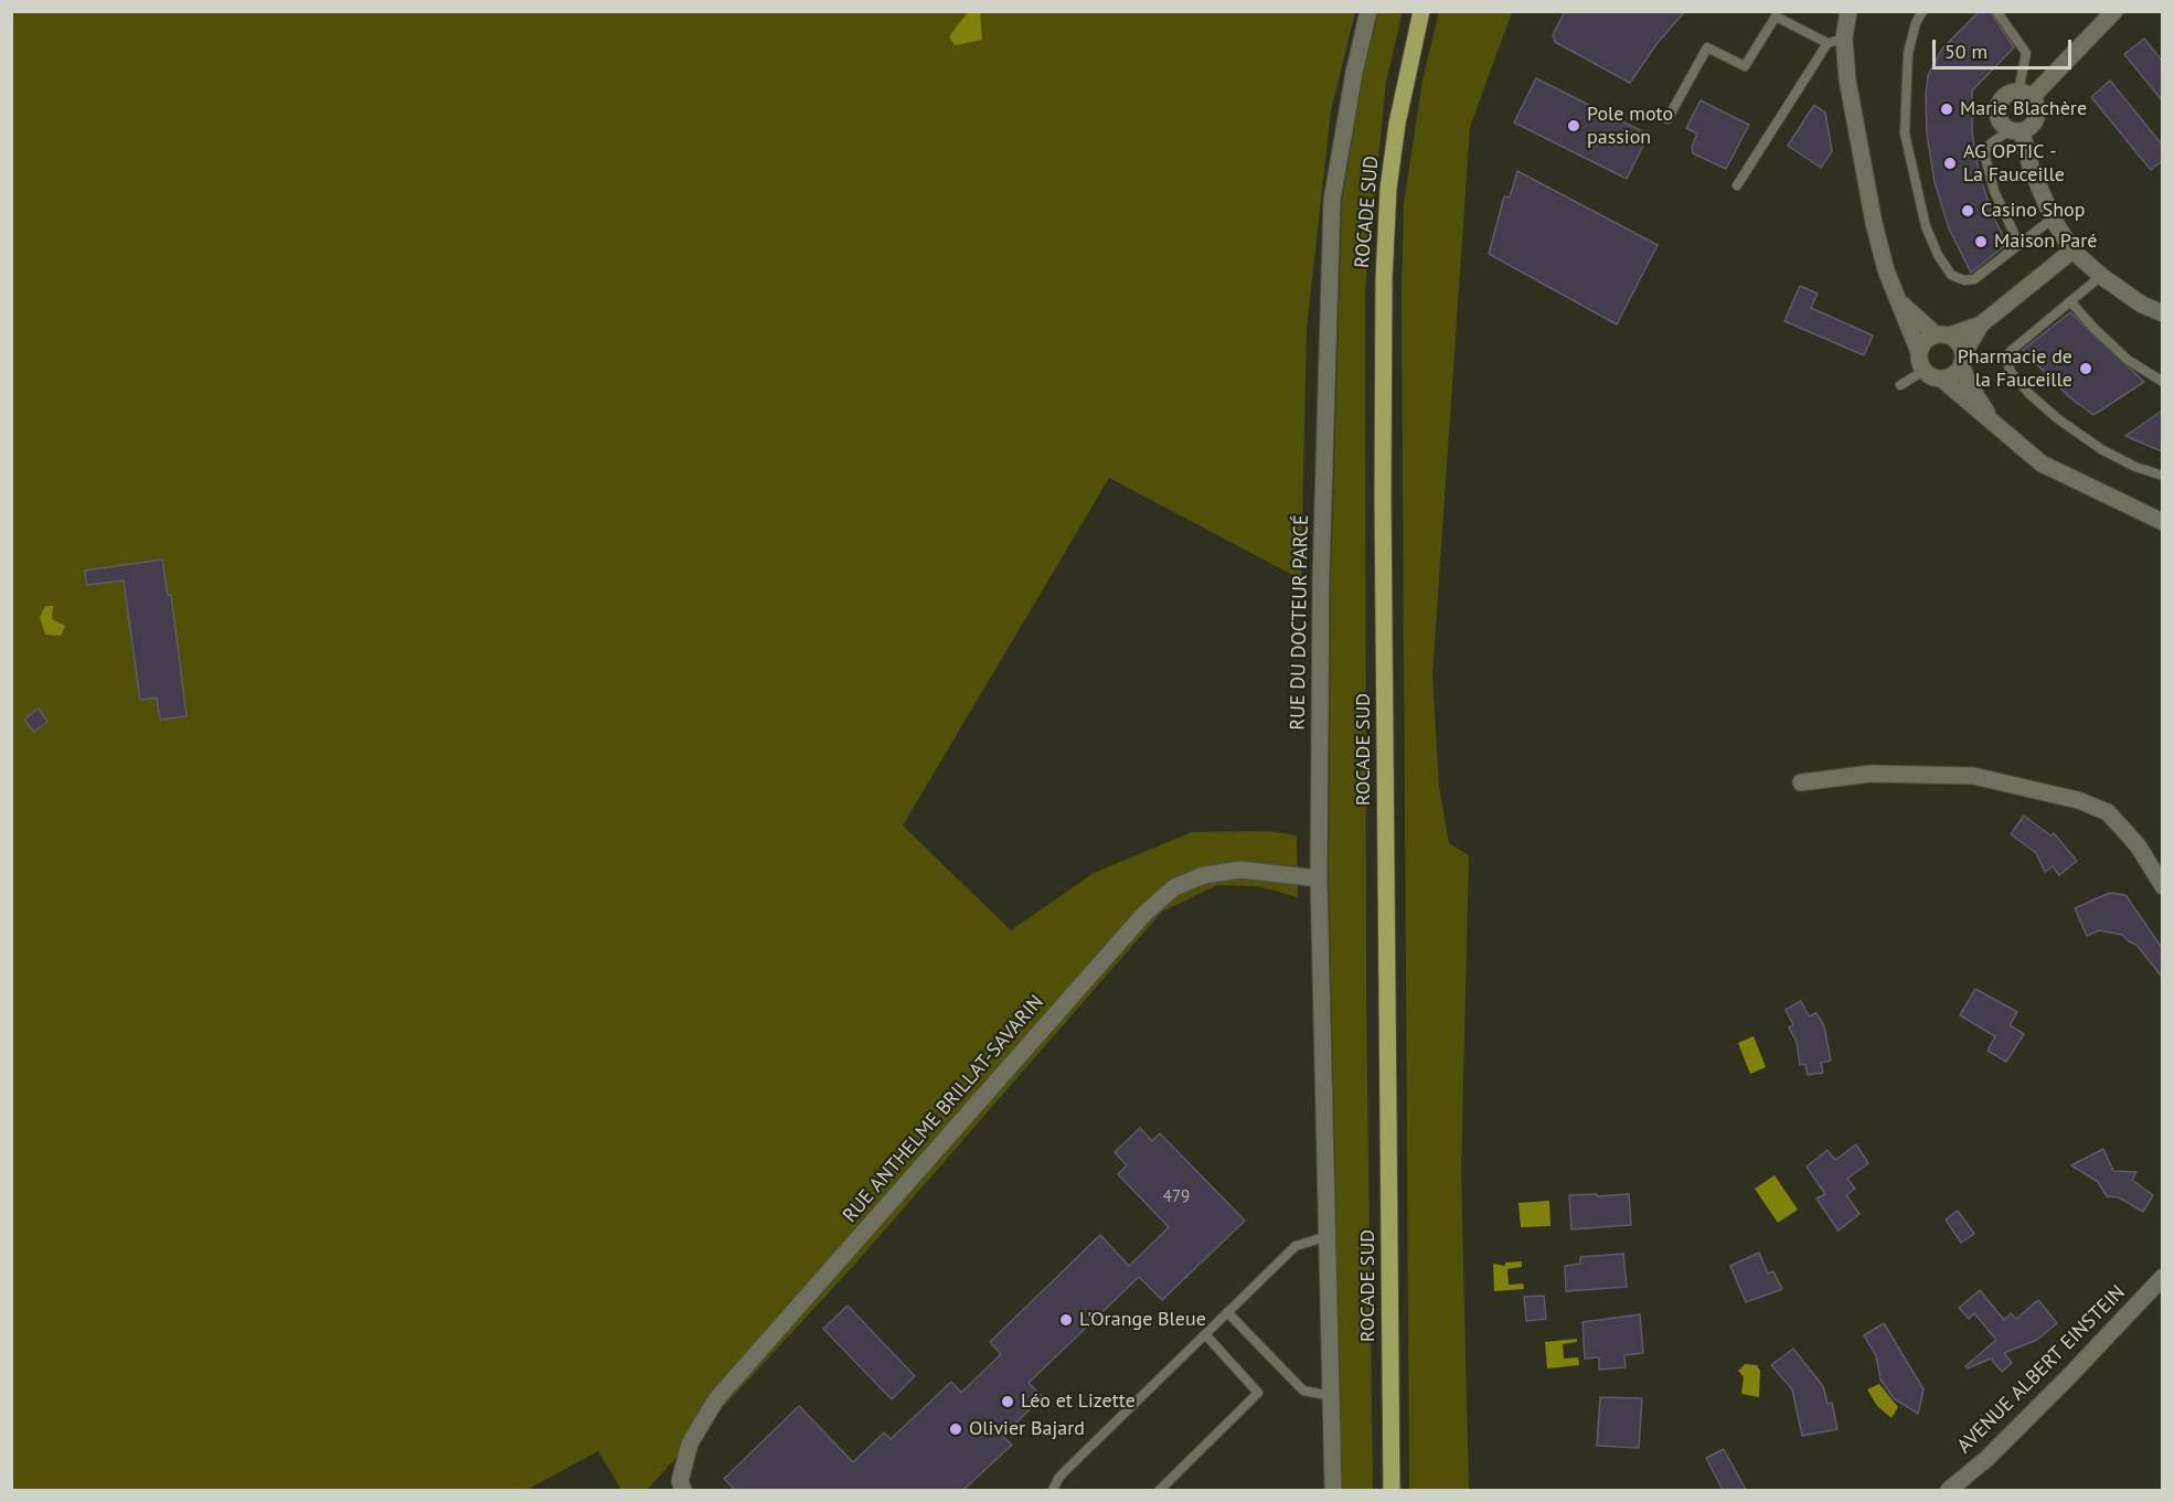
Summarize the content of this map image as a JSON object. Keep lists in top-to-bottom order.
{
  "streets": {
    "main road": ["ROCADE SUD"],
    "street": ["RUE DU DOCTEUR PARCÉ", "RUE ANTHELME BRILLAT-SAVARIN", "AVENUE ALBERT EINSTEIN"]
  },
  "crossings": [
    ["RUE DU DOCTEUR PARCÉ", "RUE ANTHELME BRILLAT-SAVARIN"]
  ],
  "places": [
    "Marie Blachère",
    "Pole moto passion",
    "AG OPTIC - La Fauceille",
    "Casino Shop",
    "Maison Paré",
    "Pharmacie de la Fauceille",
    "L'Orange Bleue",
    "Léo et Lizette",
    "Olivier Bajard"
  ],
  "house_numbers": ["479"],
  "scale_bar": "50 m"
}
